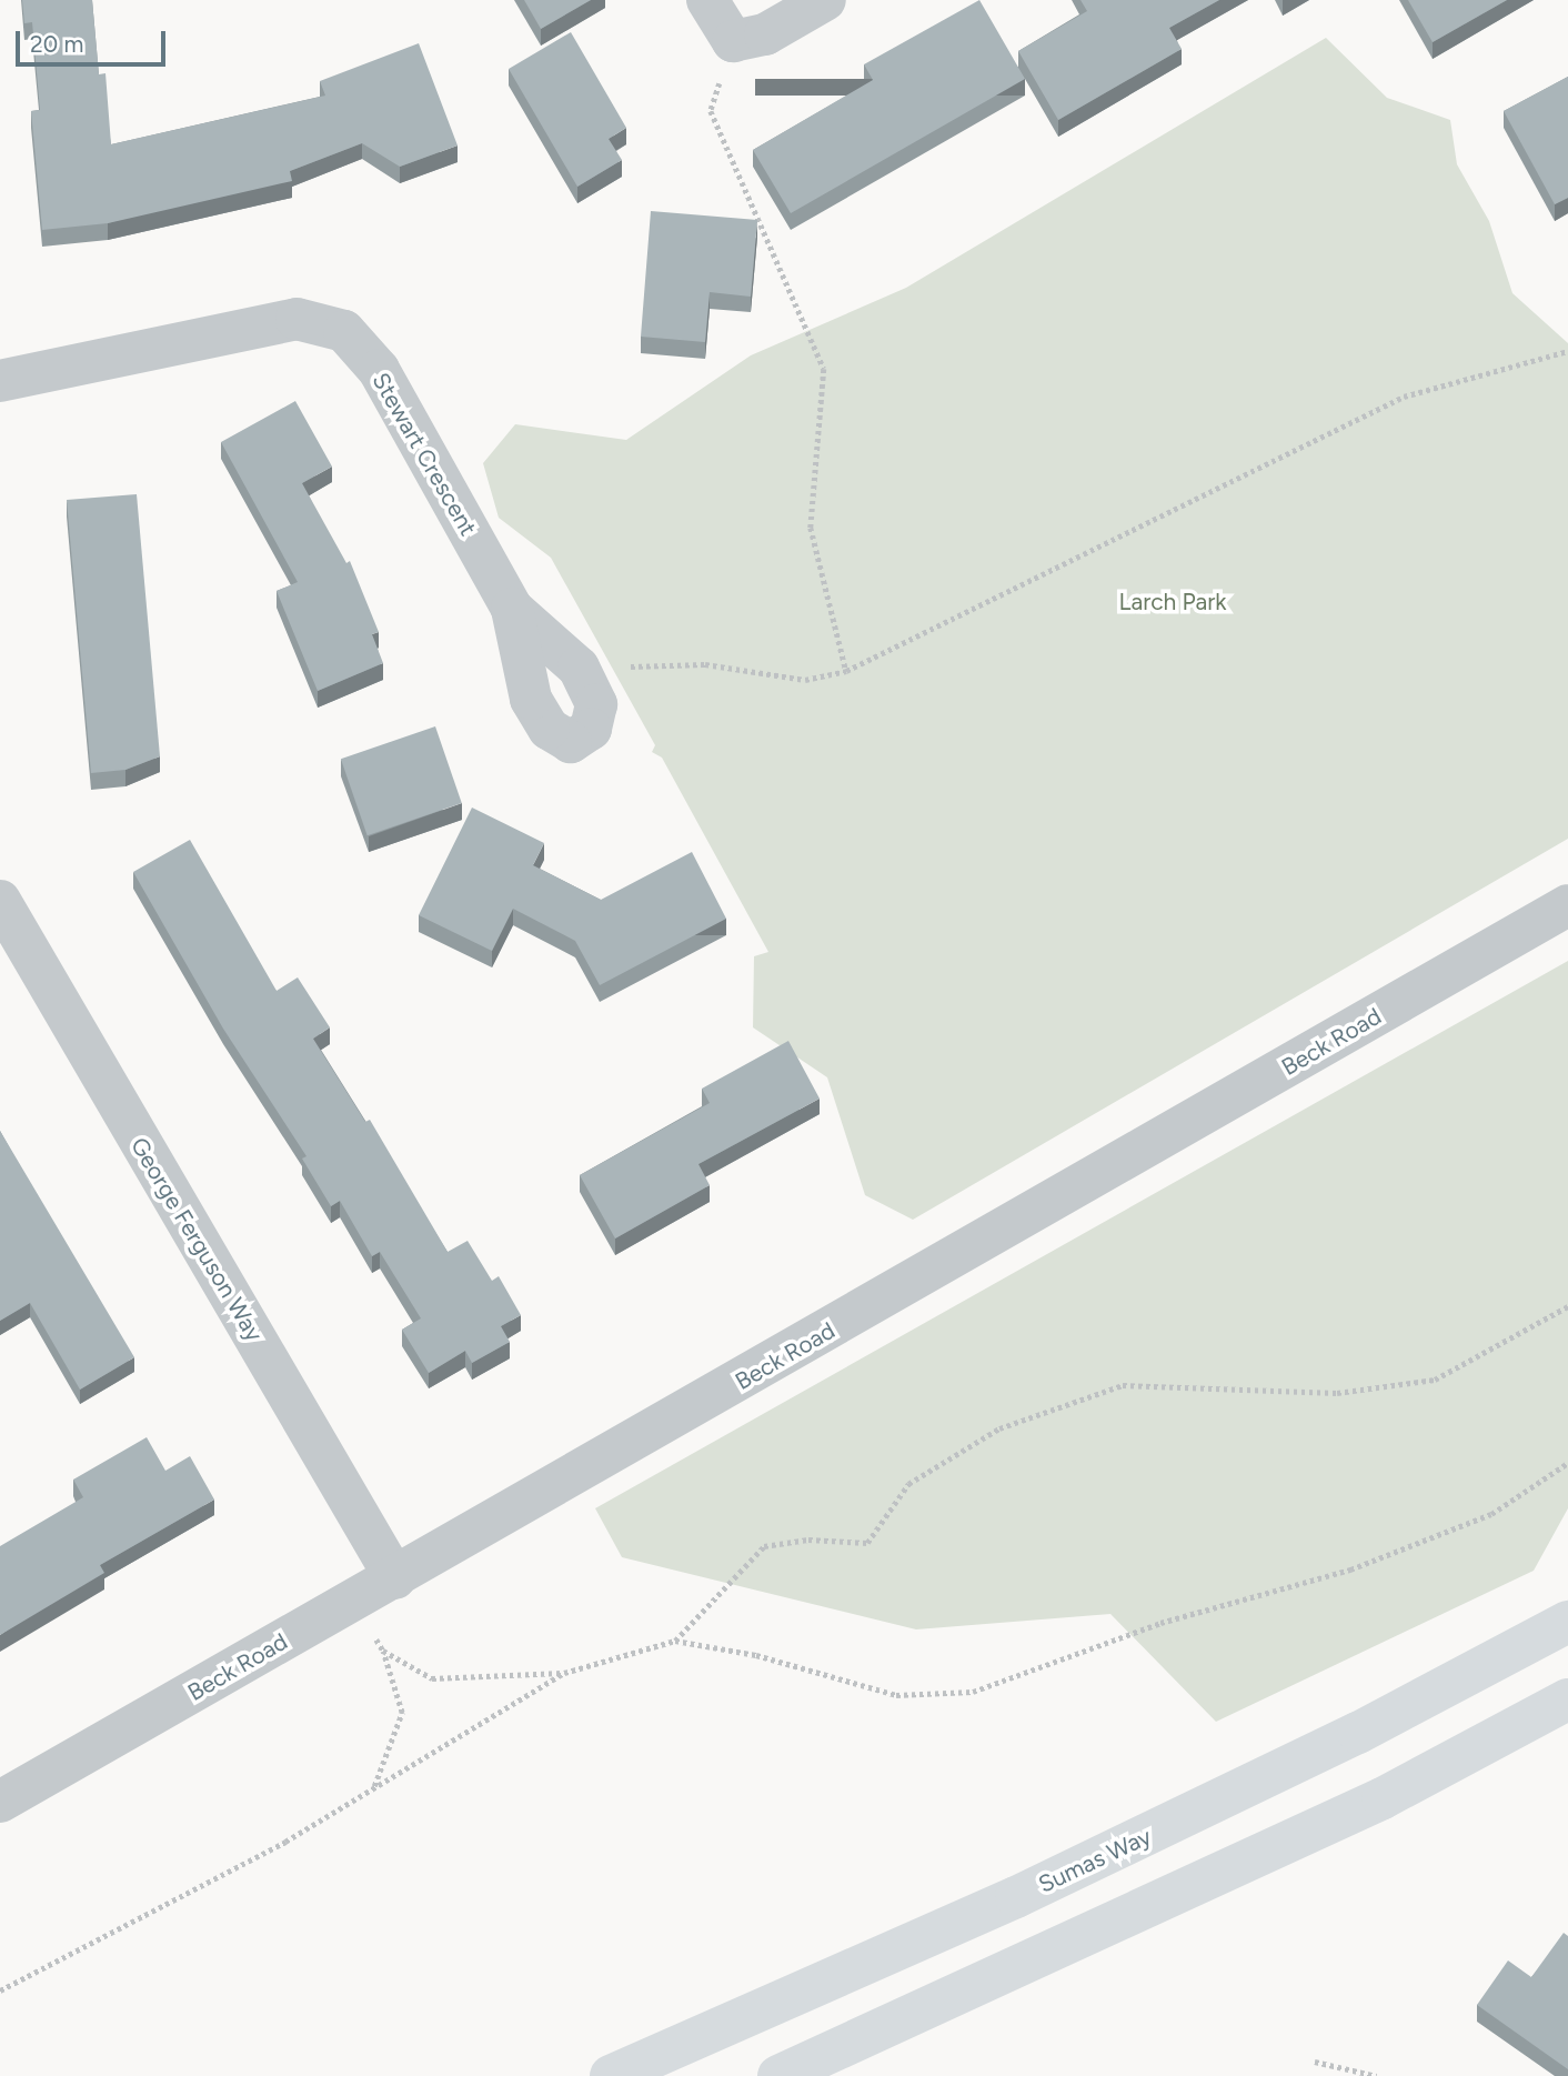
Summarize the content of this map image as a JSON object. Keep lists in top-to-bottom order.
{
  "streets": {
    "highway": ["Sumas Way"],
    "street": ["Stewart Crescent", "Beck Road", "George Ferguson Way"]
  },
  "crossings": [
    ["Beck Road", "George Ferguson Way"]
  ],
  "parks": ["Larch Park"],
  "scale_bar": "20 m"
}
